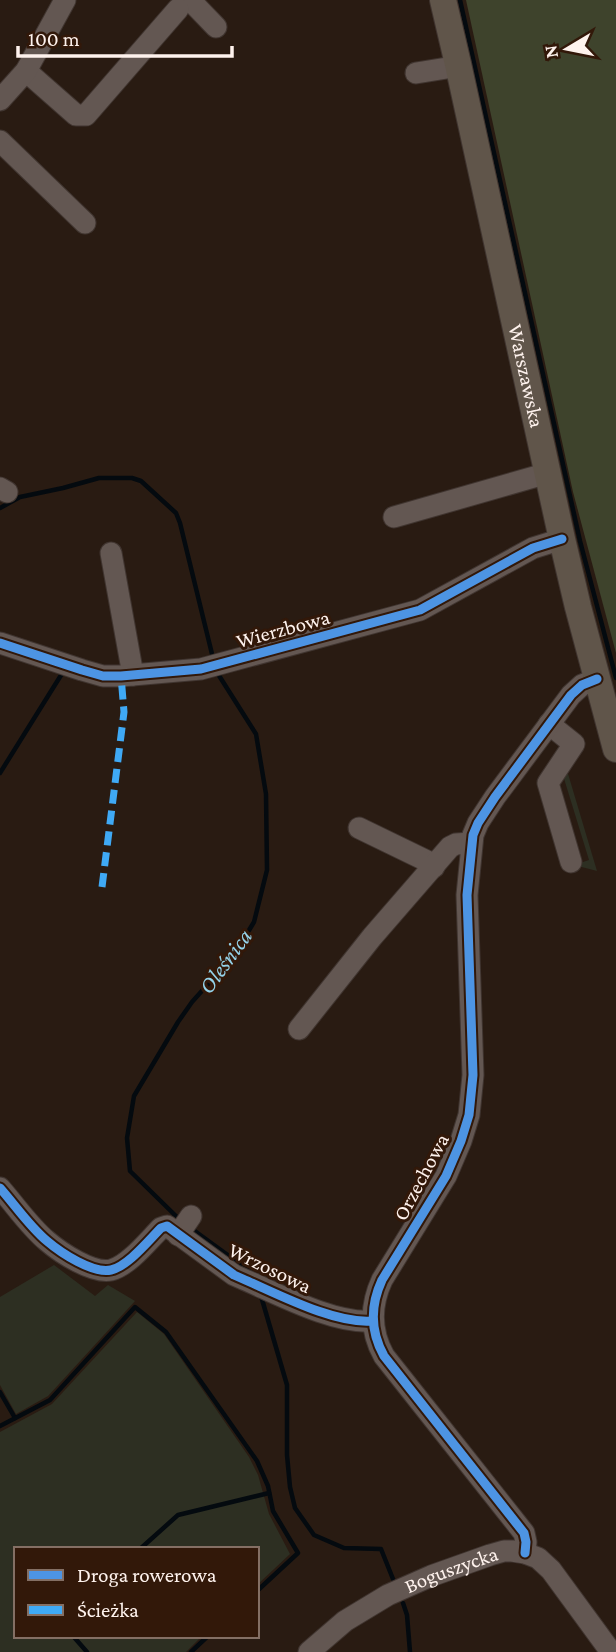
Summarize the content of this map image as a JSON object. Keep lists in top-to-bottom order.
{
  "streets": {
    "main road": ["Warszawska"],
    "street": [
      "Wierzbowa",
      "Orzechowa",
      "Wrzosowa",
      "Boguszycka"
    ]
  },
  "crossings": [
    ["Warszawska", "Wierzbowa"],
    ["Warszawska", "Orzechowa"],
    ["Orzechowa", "Wrzosowa"]
  ],
  "water": ["Oleśnica"],
  "legend": ["Droga rowerowa", "Ścieżka"],
  "scale_bar": "100 m",
  "north": "left"
}
